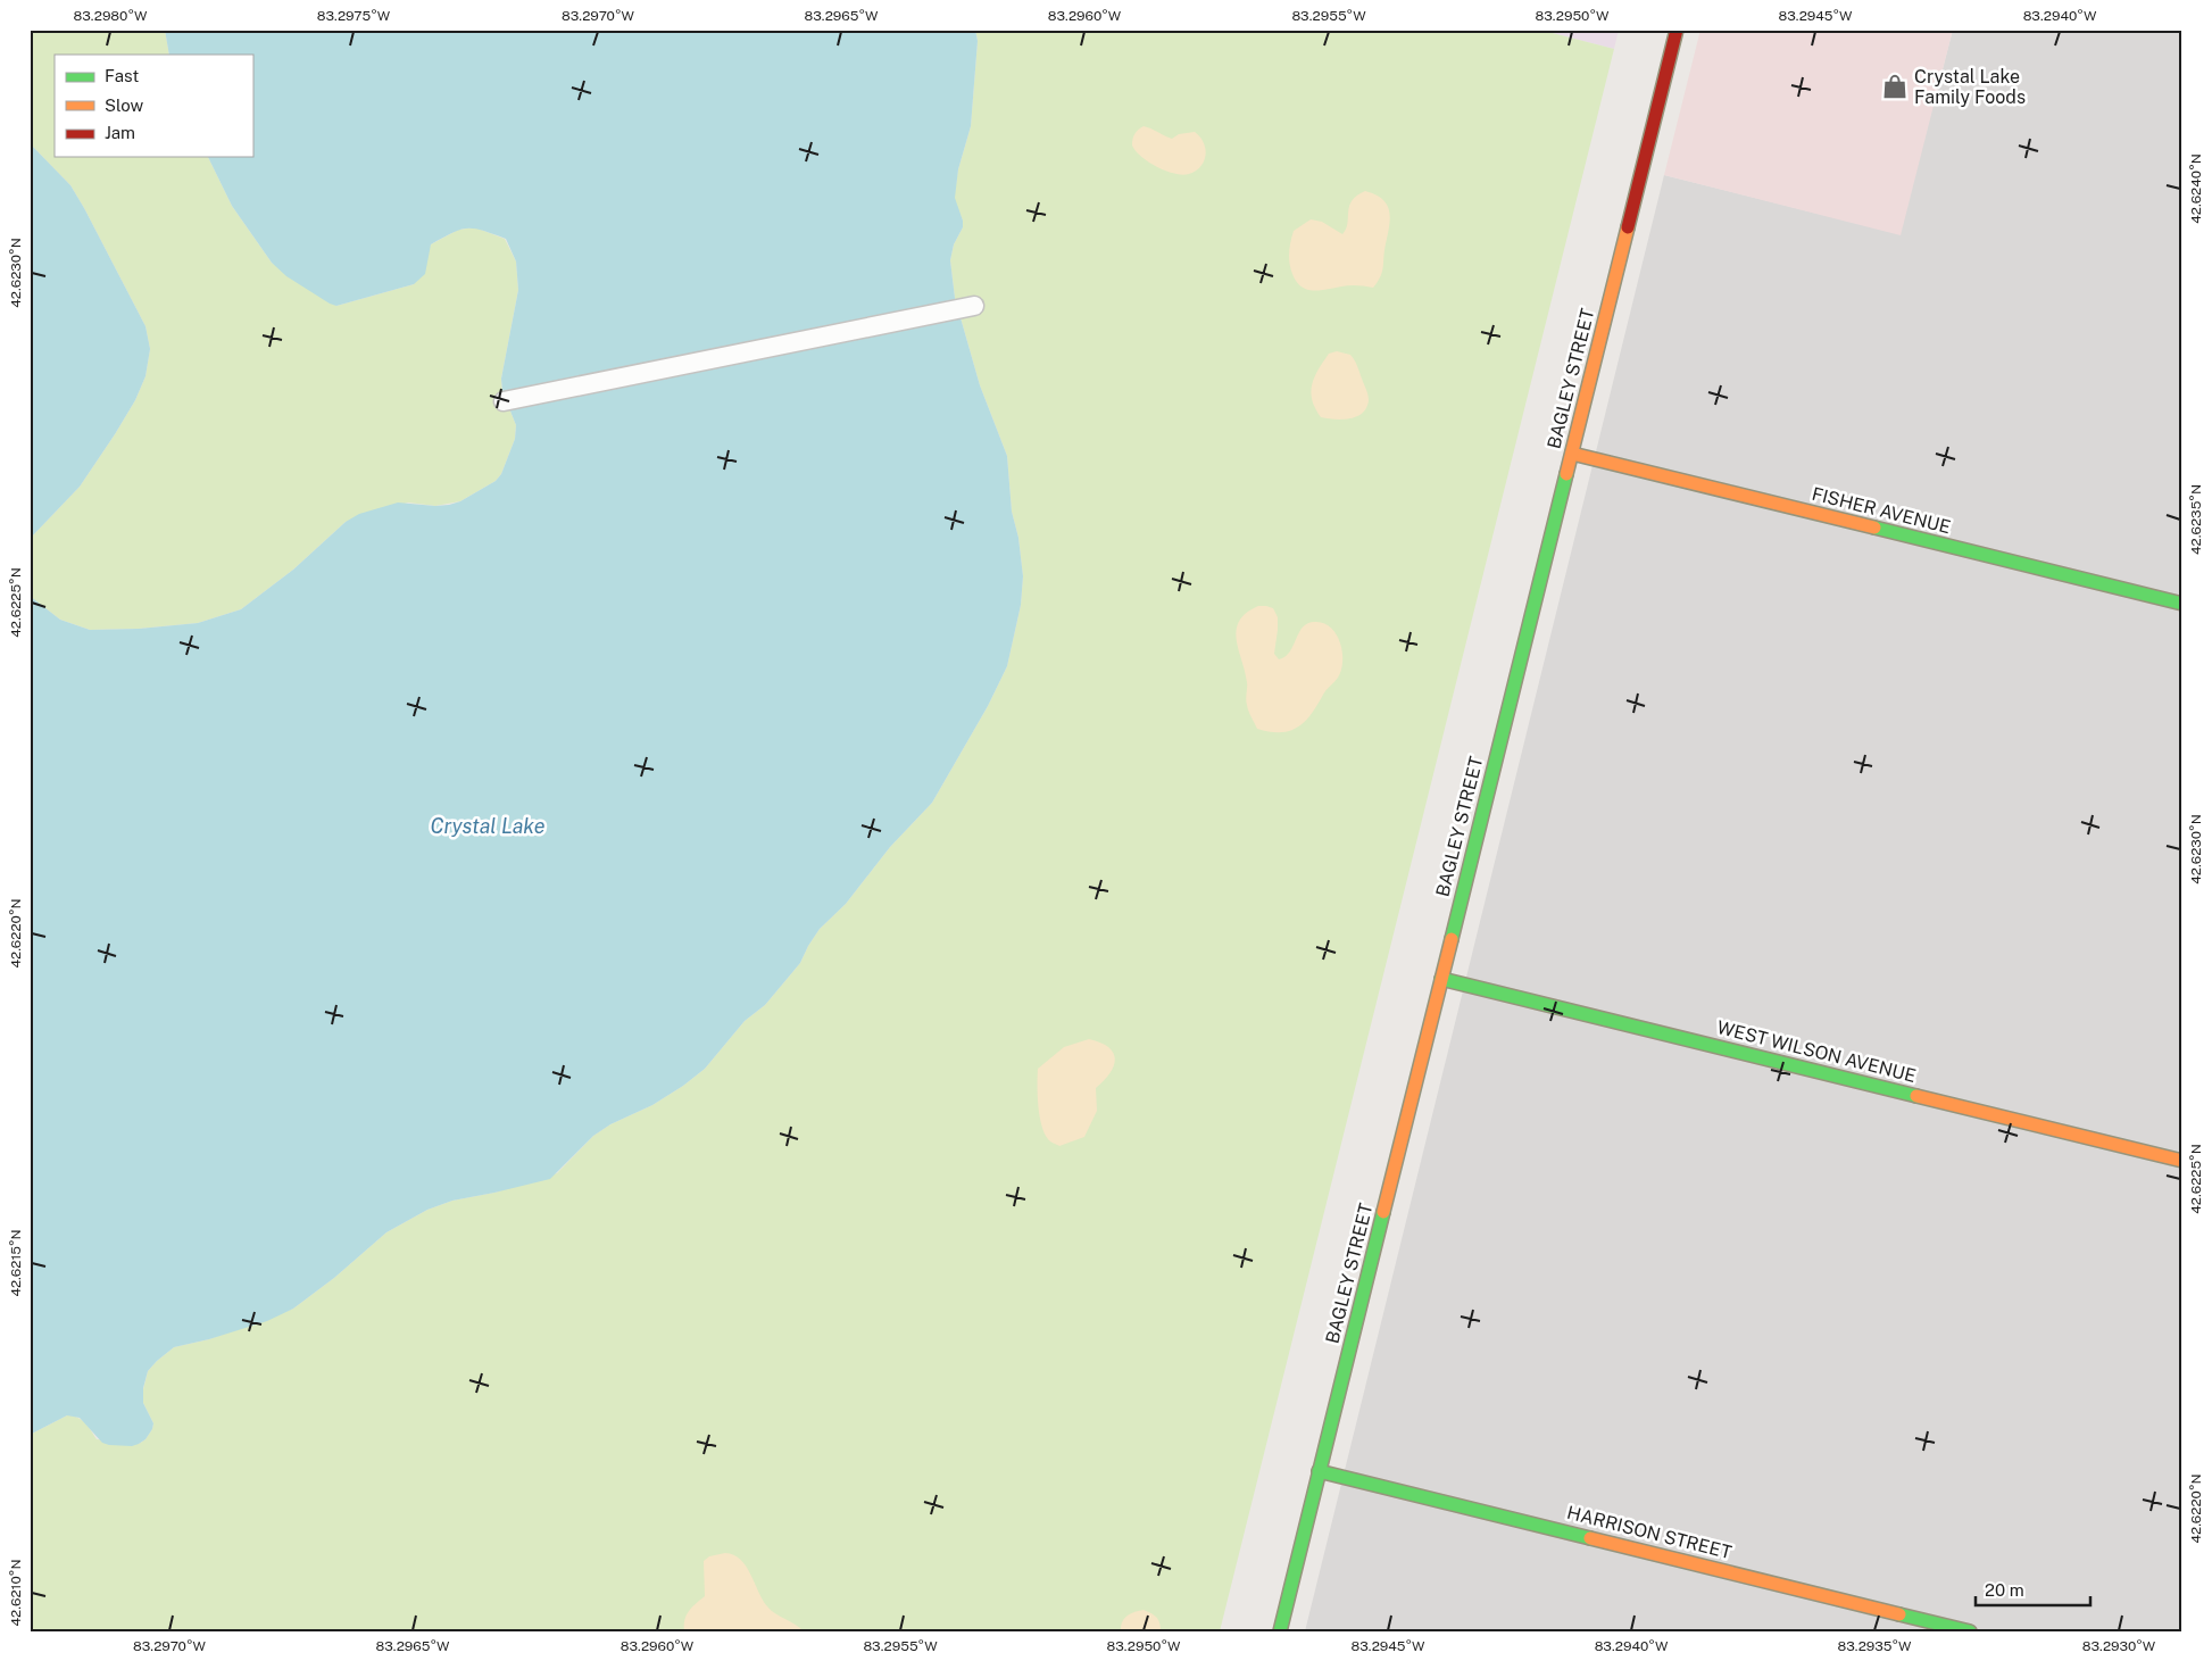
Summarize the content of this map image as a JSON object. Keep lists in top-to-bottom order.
{
  "streets": {
    "street": [
      "BAGLEY STREET",
      "FISHER AVENUE",
      "WEST WILSON AVENUE",
      "HARRISON STREET"
    ]
  },
  "crossings": [
    ["BAGLEY STREET", "FISHER AVENUE"],
    ["BAGLEY STREET", "WEST WILSON AVENUE"],
    ["BAGLEY STREET", "HARRISON STREET"]
  ],
  "water": ["Crystal Lake"],
  "places": {
    "shop": ["Crystal Lake Family Foods"]
  },
  "legend": ["Fast", "Slow", "Jam"],
  "scale_bar": "20 m",
  "coordinates": [
    "83.2980°W",
    "83.2975°W",
    "83.2970°W",
    "83.2965°W",
    "83.2960°W",
    "83.2955°W",
    "83.2950°W",
    "83.2945°W",
    "83.2940°W",
    "42.6240°N",
    "42.6230°N",
    "42.6235°N",
    "42.6225°N",
    "42.6220°N",
    "42.6215°N",
    "42.6210°N",
    "83.2935°W",
    "83.2930°W"
  ]
}
